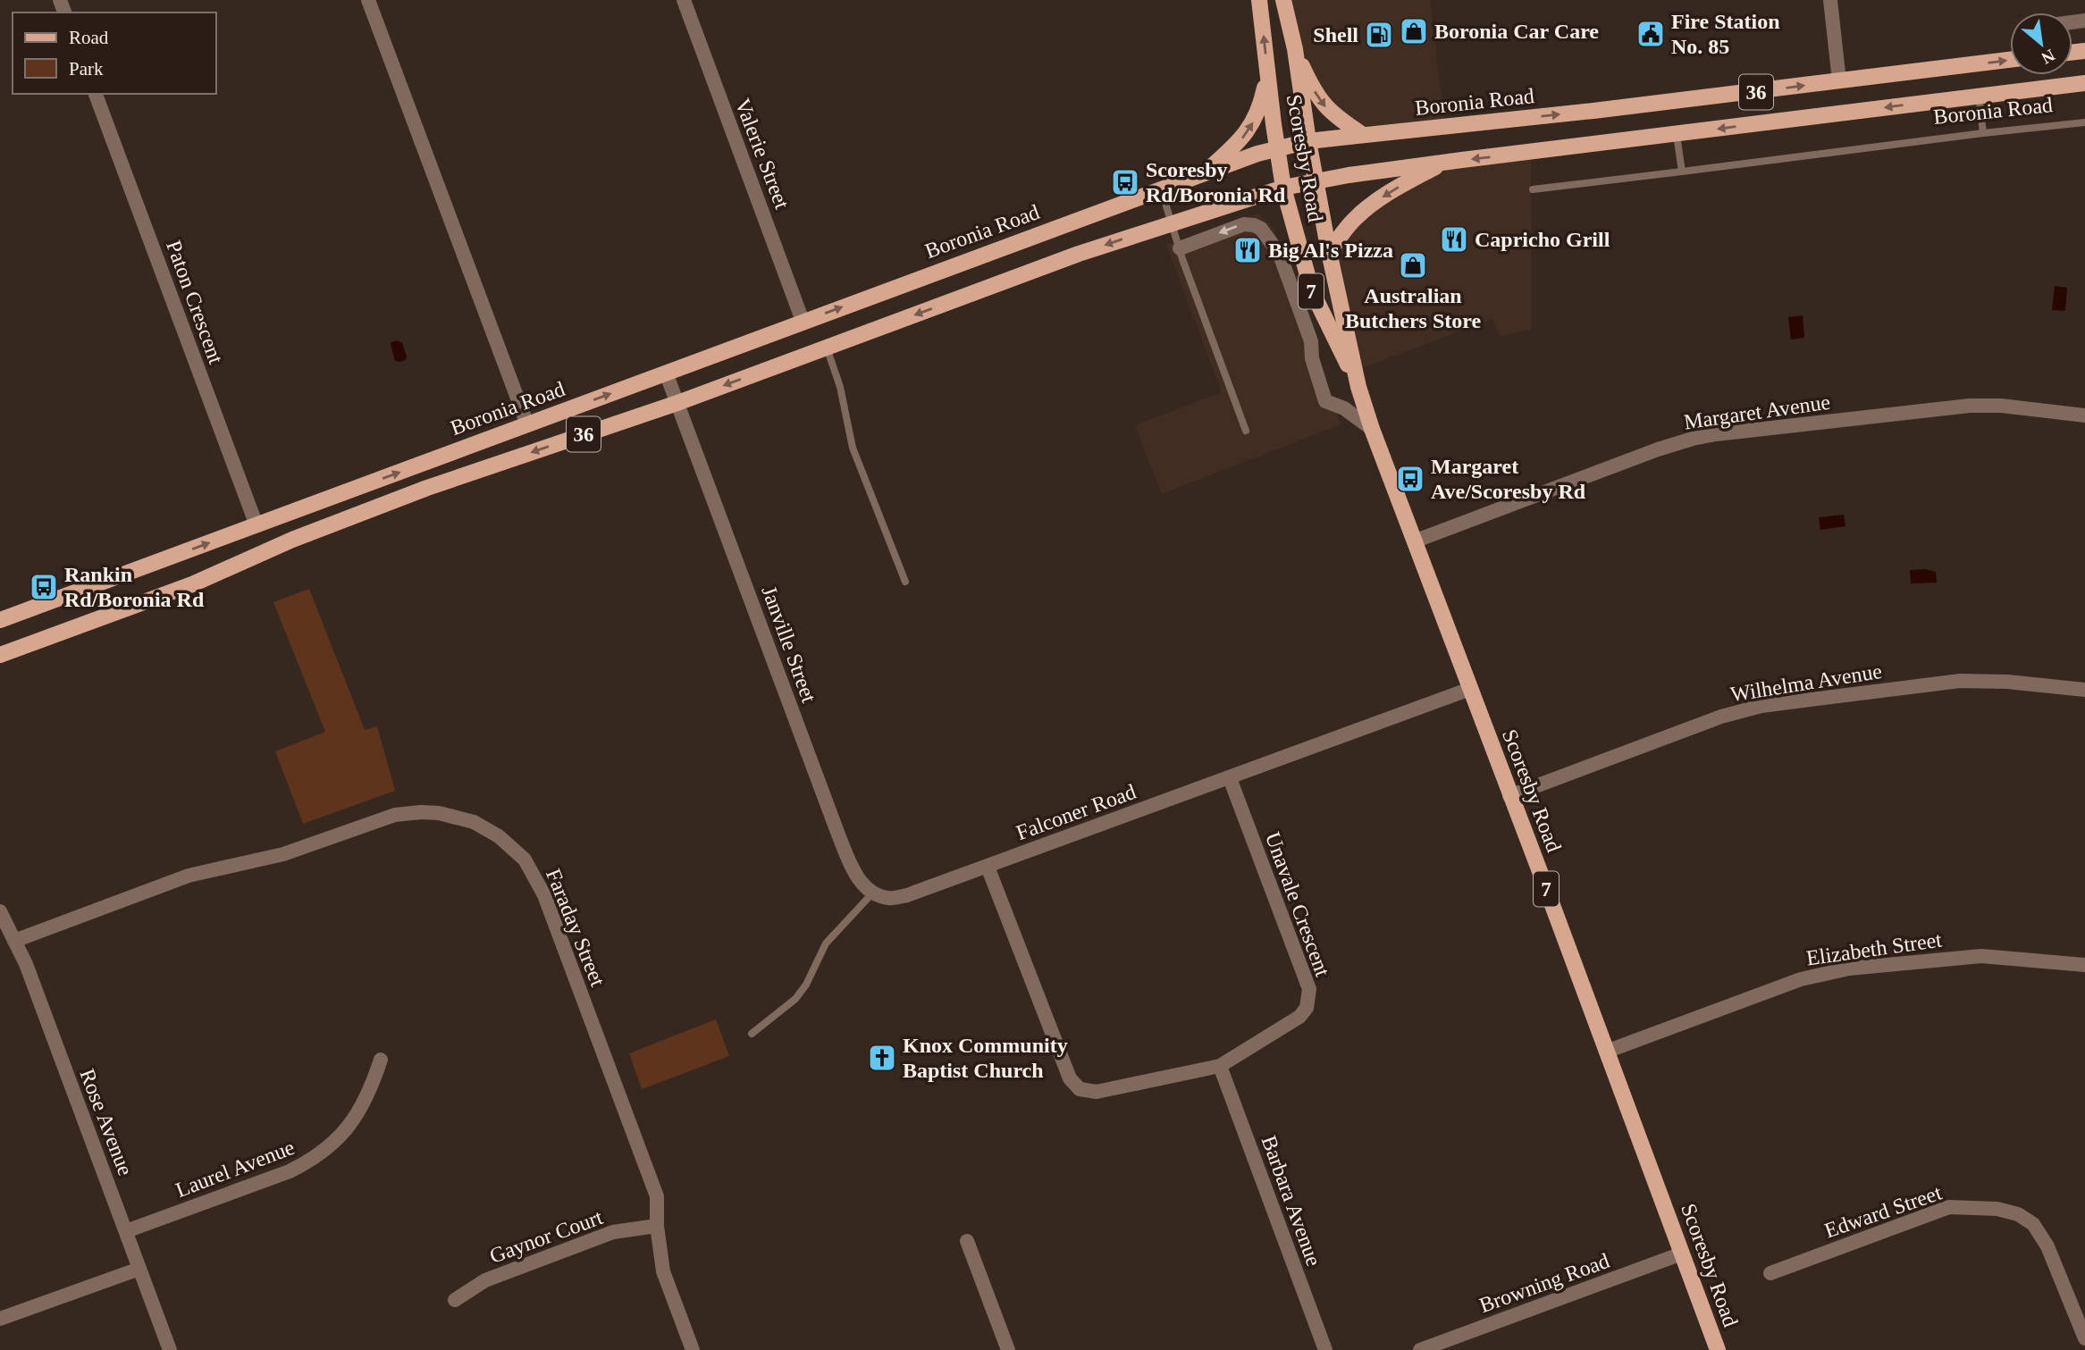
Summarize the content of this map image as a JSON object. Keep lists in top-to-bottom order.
{
  "streets": {
    "main road": [
      "36",
      "Boronia Road",
      "Scoresby Road",
      "7"
    ],
    "street": [
      "Valerie Street",
      "Paton Crescent",
      "Margaret Avenue",
      "Janville Street",
      "Wilhelma Avenue",
      "Falconer Road",
      "Unavale Crescent",
      "Faraday Street",
      "Elizabeth Street",
      "Rose Avenue",
      "Laurel Avenue",
      "Barbara Avenue",
      "Edward Street",
      "Gaynor Court",
      "Browning Road"
    ]
  },
  "crossings": [
    ["Boronia Road", "Valerie Street"],
    ["Boronia Road", "Scoresby Road"],
    ["Boronia Road", "Paton Crescent"],
    ["Boronia Road", "Janville Street"],
    ["Scoresby Road", "Margaret Avenue"],
    ["Scoresby Road", "Wilhelma Avenue"],
    ["Scoresby Road", "Falconer Road"],
    ["Scoresby Road", "Elizabeth Street"],
    ["Scoresby Road", "Browning Road"],
    ["Janville Street", "Falconer Road"],
    ["Falconer Road", "Unavale Crescent"],
    ["Unavale Crescent", "Barbara Avenue"],
    ["Faraday Street", "Rose Avenue"],
    ["Faraday Street", "Gaynor Court"],
    ["Rose Avenue", "Laurel Avenue"]
  ],
  "places": {
    "shop": ["Boronia Car Care", "Australian Butchers Store"],
    "public building": ["Fire Station No. 85"],
    "fuel station": ["Shell"],
    "bus stop": ["Scoresby Rd/Boronia Rd", "Margaret Ave/Scoresby Rd", "Rankin Rd/Boronia Rd"],
    "restaurant": ["Capricho Grill", "Big Al's Pizza"],
    "church": ["Knox Community Baptist Church"]
  },
  "legend": ["Road", "Park"],
  "north": "bottom right"
}
